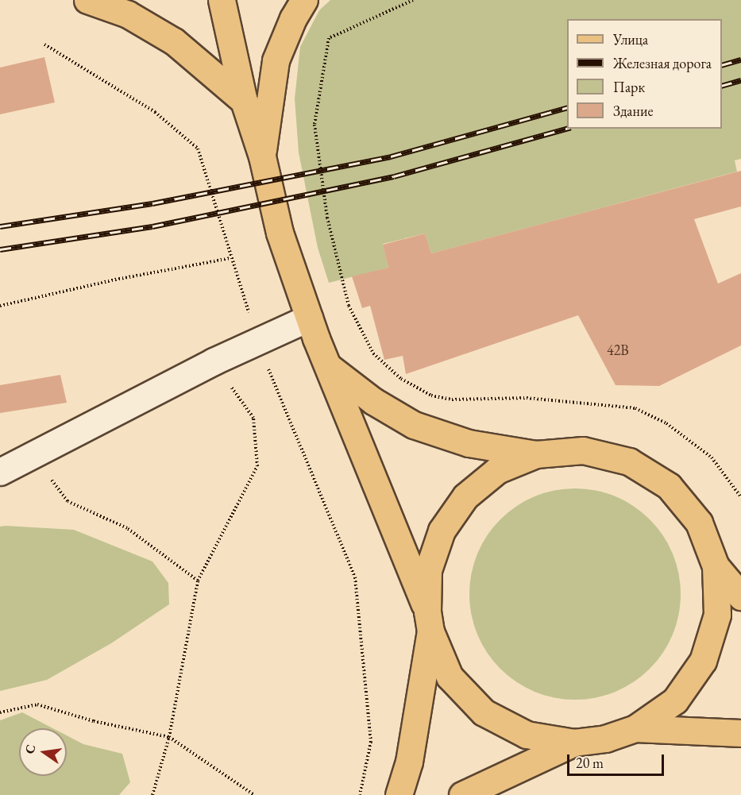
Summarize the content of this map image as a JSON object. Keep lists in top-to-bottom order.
{
  "house_numbers": ["42В"],
  "legend": [
    "Улица",
    "Железная дорога",
    "Парк",
    "Здание"
  ],
  "scale_bar": "20 m",
  "north": "left"
}
